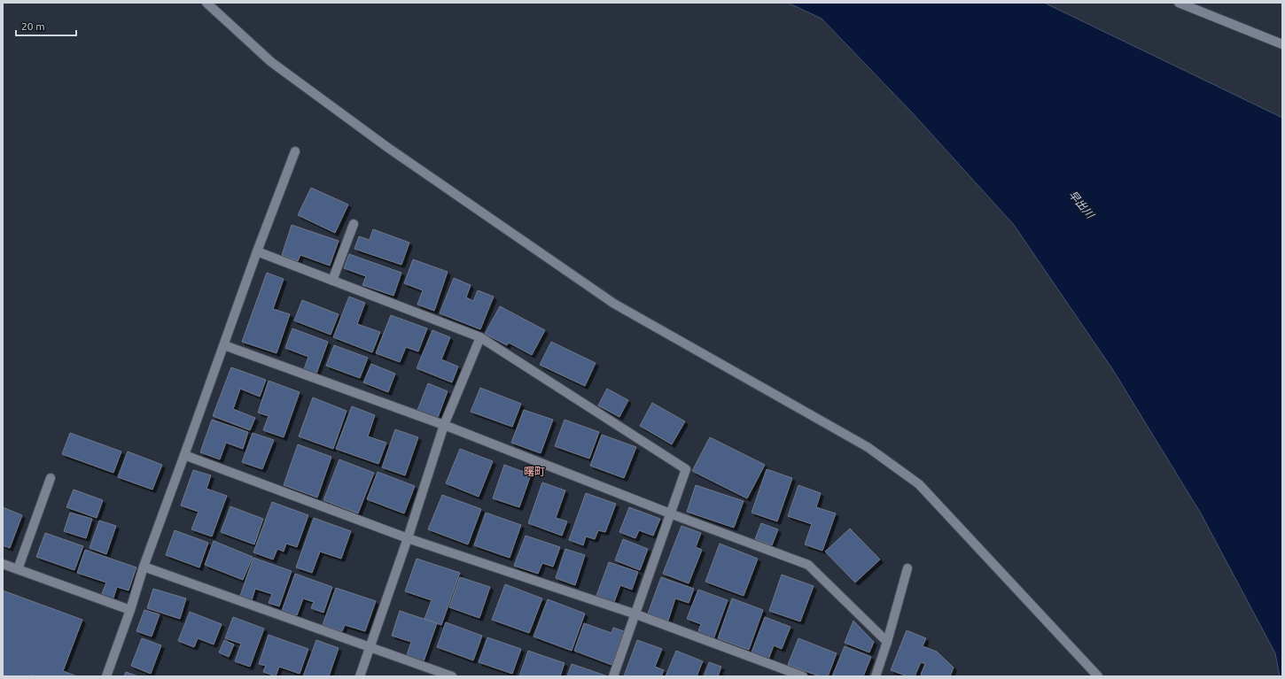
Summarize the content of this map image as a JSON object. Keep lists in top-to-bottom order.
{
  "districts": ["曙町"],
  "water": ["早出川"],
  "scale_bar": "20 m"
}
